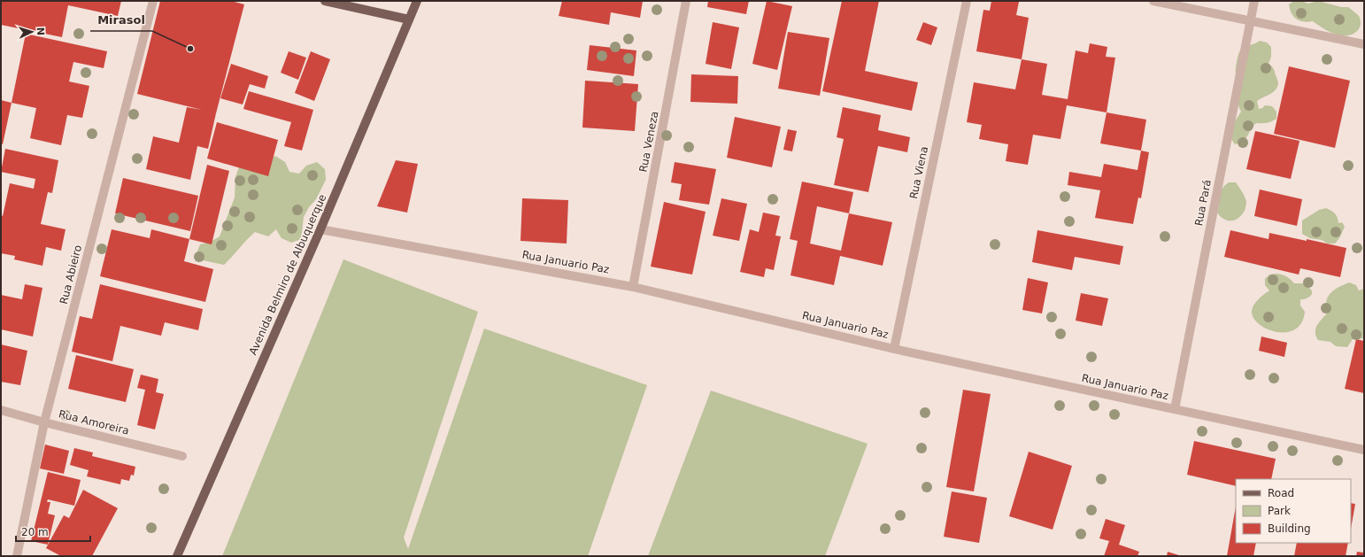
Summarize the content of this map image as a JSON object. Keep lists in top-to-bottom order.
{
  "streets": {
    "main road": ["Avenida Belmiro de Albuquerque"],
    "street": [
      "Rua Veneza",
      "Rua Viena",
      "Rua Pará",
      "Rua Januario Paz",
      "Rua Abieiro",
      "Rua Amoreira"
    ]
  },
  "crossings": [
    ["Rua Veneza", "Rua Januario Paz"],
    ["Rua Viena", "Rua Januario Paz"],
    ["Rua Pará", "Rua Januario Paz"],
    ["Rua Januario Paz", "Avenida Belmiro de Albuquerque"],
    ["Rua Abieiro", "Rua Amoreira"]
  ],
  "places": ["Mirasol"],
  "legend": ["Road", "Park", "Building"],
  "scale_bar": "20 m",
  "north": "right"
}
